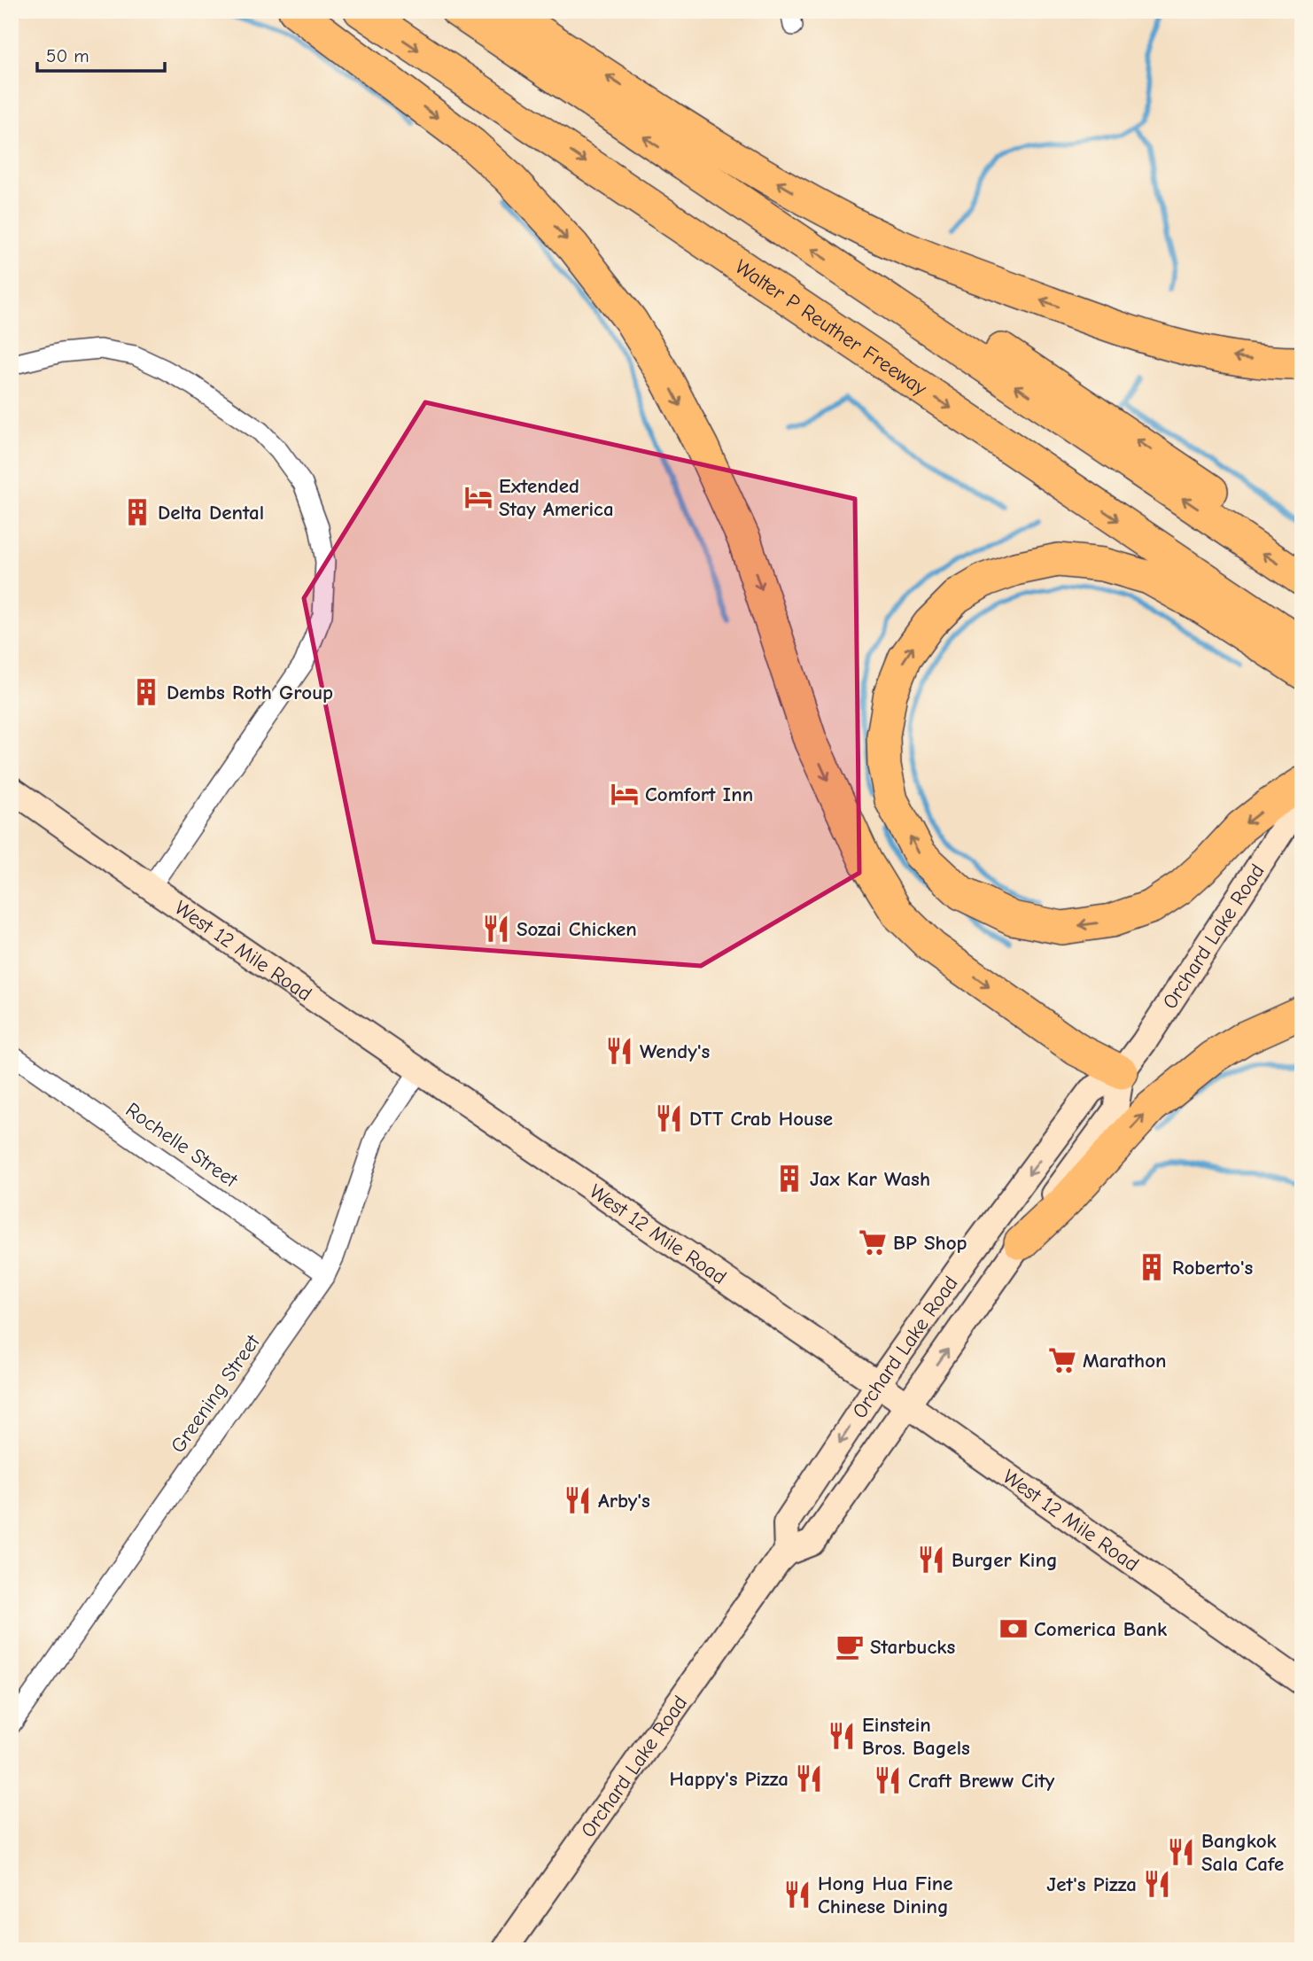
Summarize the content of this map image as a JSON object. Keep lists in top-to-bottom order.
{
  "streets": {
    "highway": ["Walter P Reuther Freeway"],
    "main road": ["Orchard Lake Road", "West 12 Mile Road"],
    "street": ["Rochelle Street", "Greening Street"]
  },
  "crossings": [
    ["Orchard Lake Road", "West 12 Mile Road"],
    ["West 12 Mile Road", "Greening Street"],
    ["Rochelle Street", "Greening Street"]
  ],
  "places": {
    "hotel": ["Extended Stay America", "Comfort Inn"],
    "building": [
      "Delta Dental",
      "Dembs Roth Group",
      "Jax Kar Wash",
      "Roberto's"
    ],
    "restaurant": [
      "Sozai Chicken",
      "Wendy's",
      "DTT Crab House",
      "Arby's",
      "Burger King",
      "Einstein Bros. Bagels",
      "Happy's Pizza",
      "Craft Breww City",
      "Bangkok Sala Cafe",
      "Jet's Pizza",
      "Hong Hua Fine Chinese Dining"
    ],
    "supermarket": ["BP Shop", "Marathon"],
    "bank": ["Comerica Bank"],
    "cafe": ["Starbucks"]
  },
  "scale_bar": "50 m"
}
